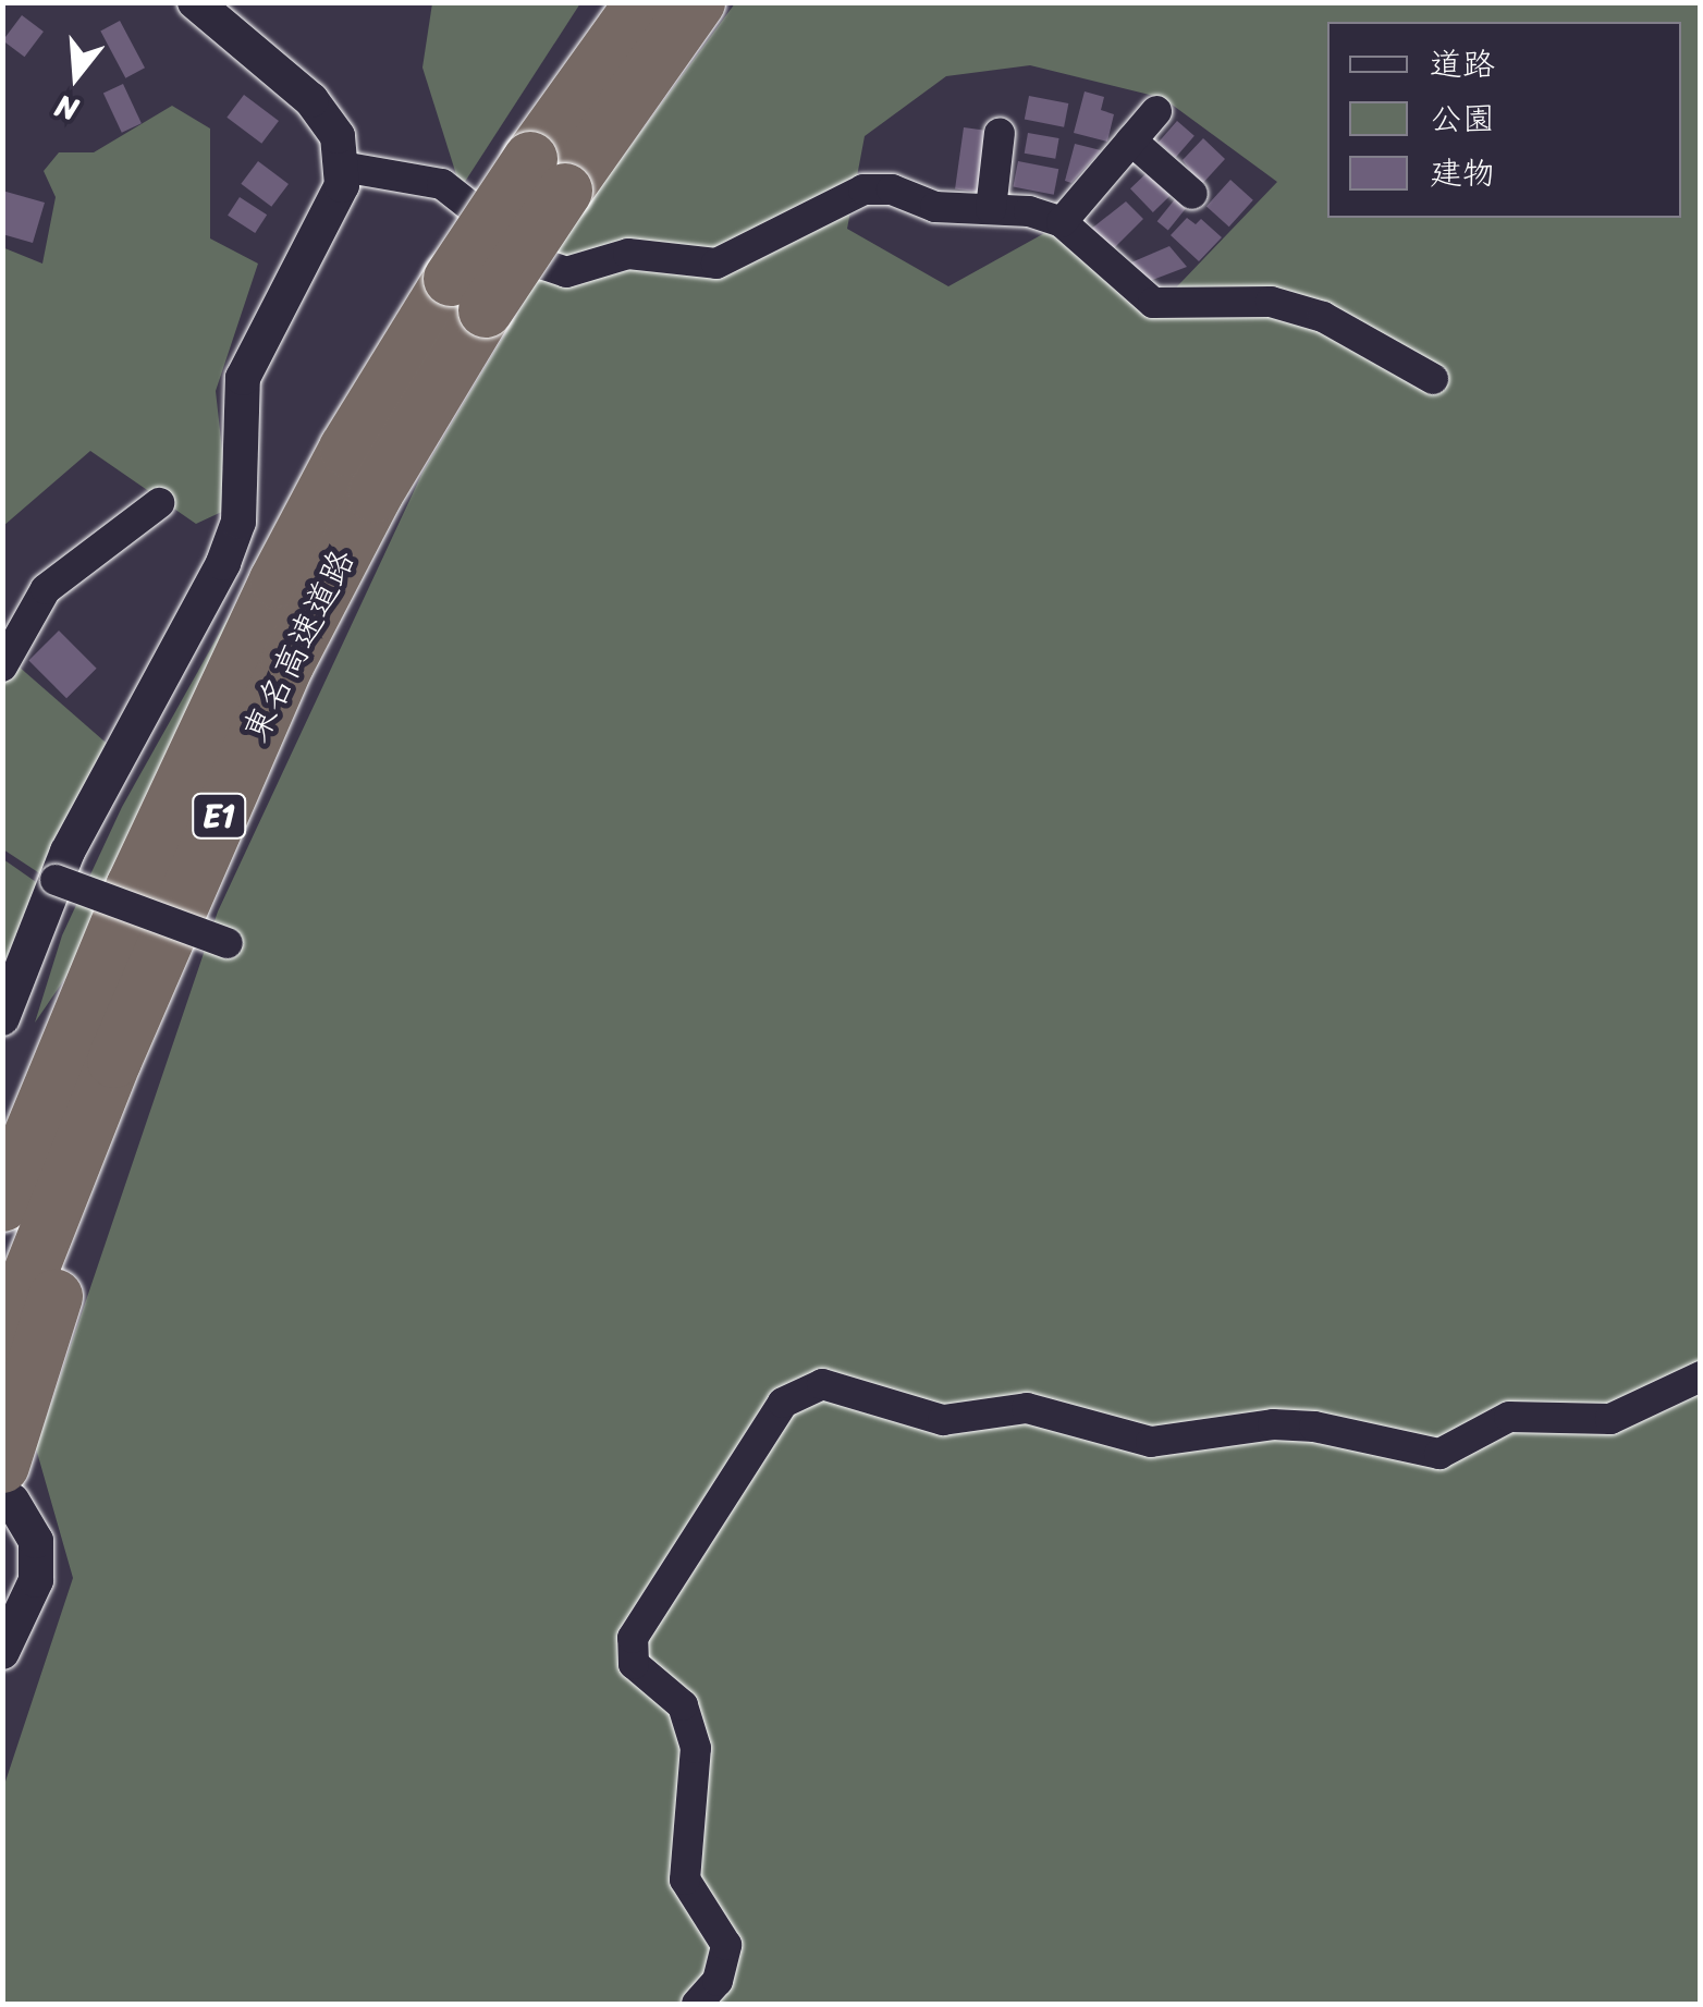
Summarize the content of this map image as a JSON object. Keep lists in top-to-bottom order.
{
  "streets": {
    "highway": ["東名高速道路", "E1"]
  },
  "legend": ["道路", "公園", "建物"],
  "north": "bottom"
}
